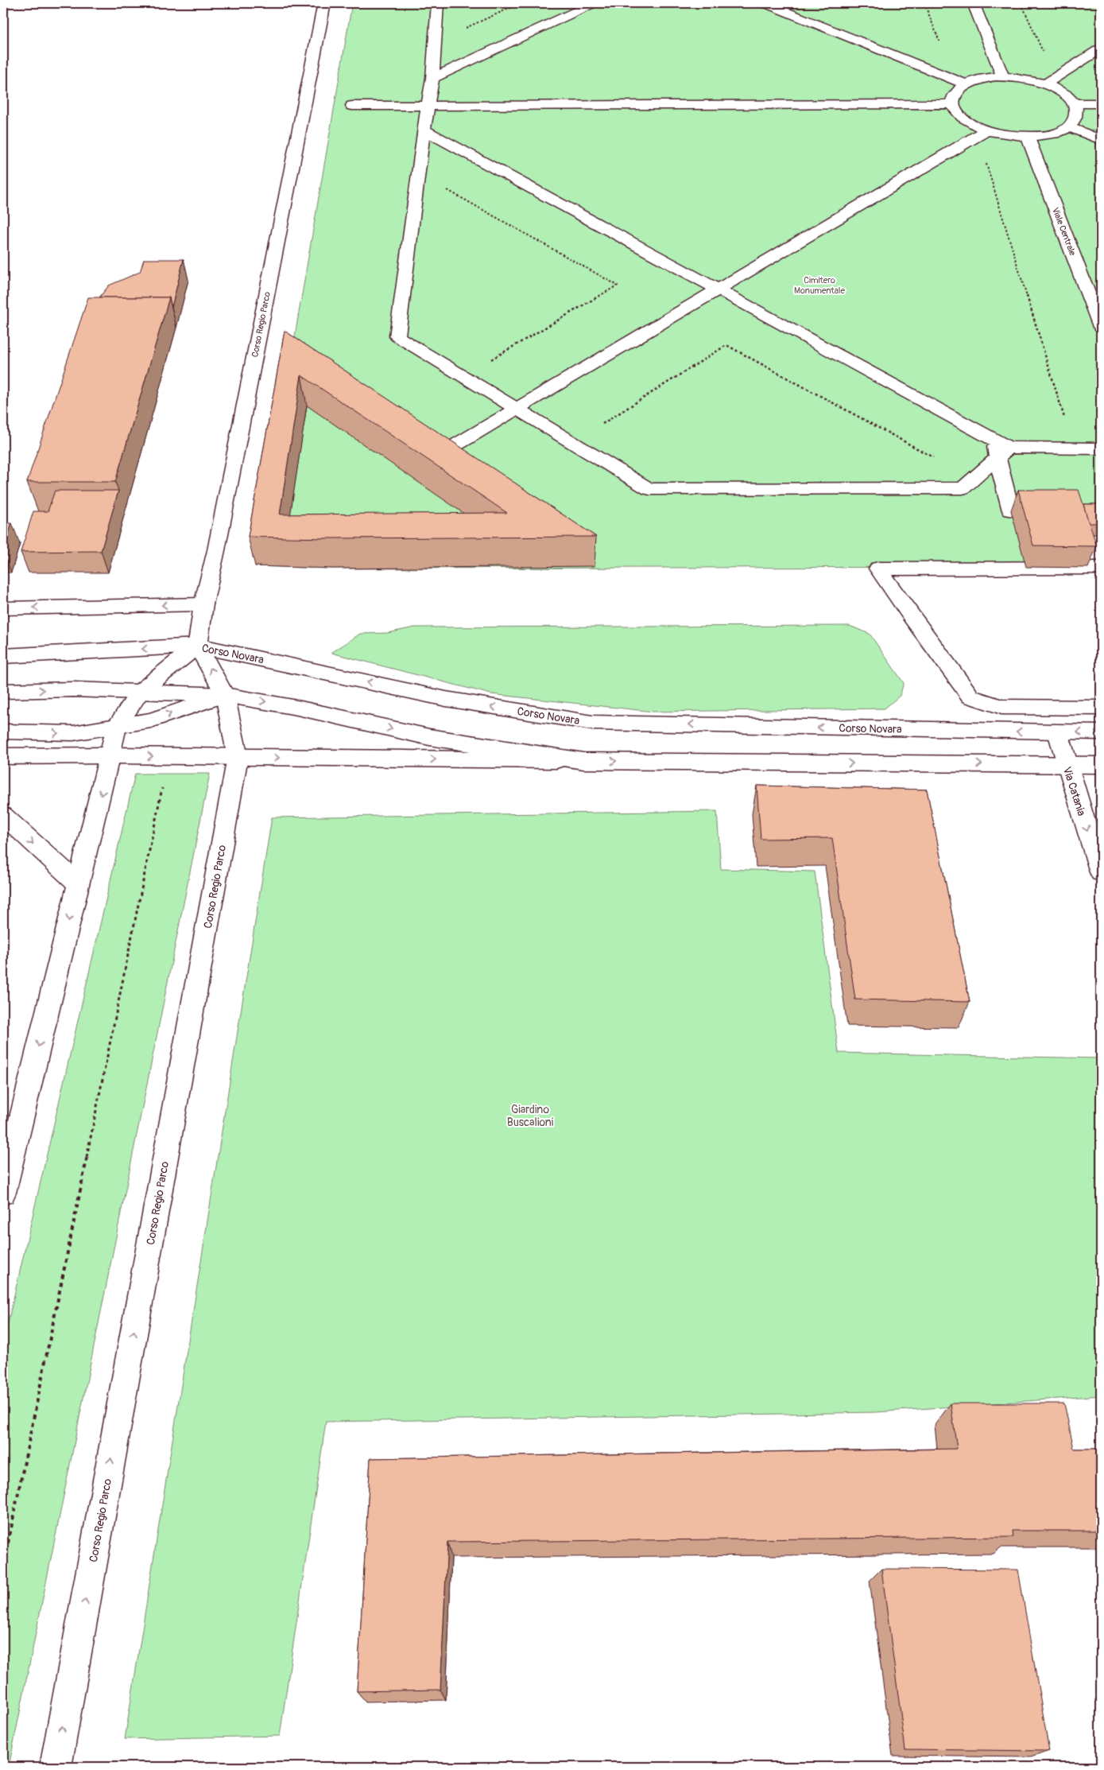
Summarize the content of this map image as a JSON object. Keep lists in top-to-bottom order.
{
  "streets": {
    "street": [
      "Viale Centrale",
      "Corso Regio Parco",
      "Corso Novara",
      "Via Catania"
    ]
  },
  "crossings": [
    ["Corso Regio Parco", "Corso Novara"],
    ["Corso Novara", "Via Catania"]
  ],
  "one_way": ["Via Catania"],
  "parks": ["Cimitero Monumentale", "Giardino Buscalioni"]
}
